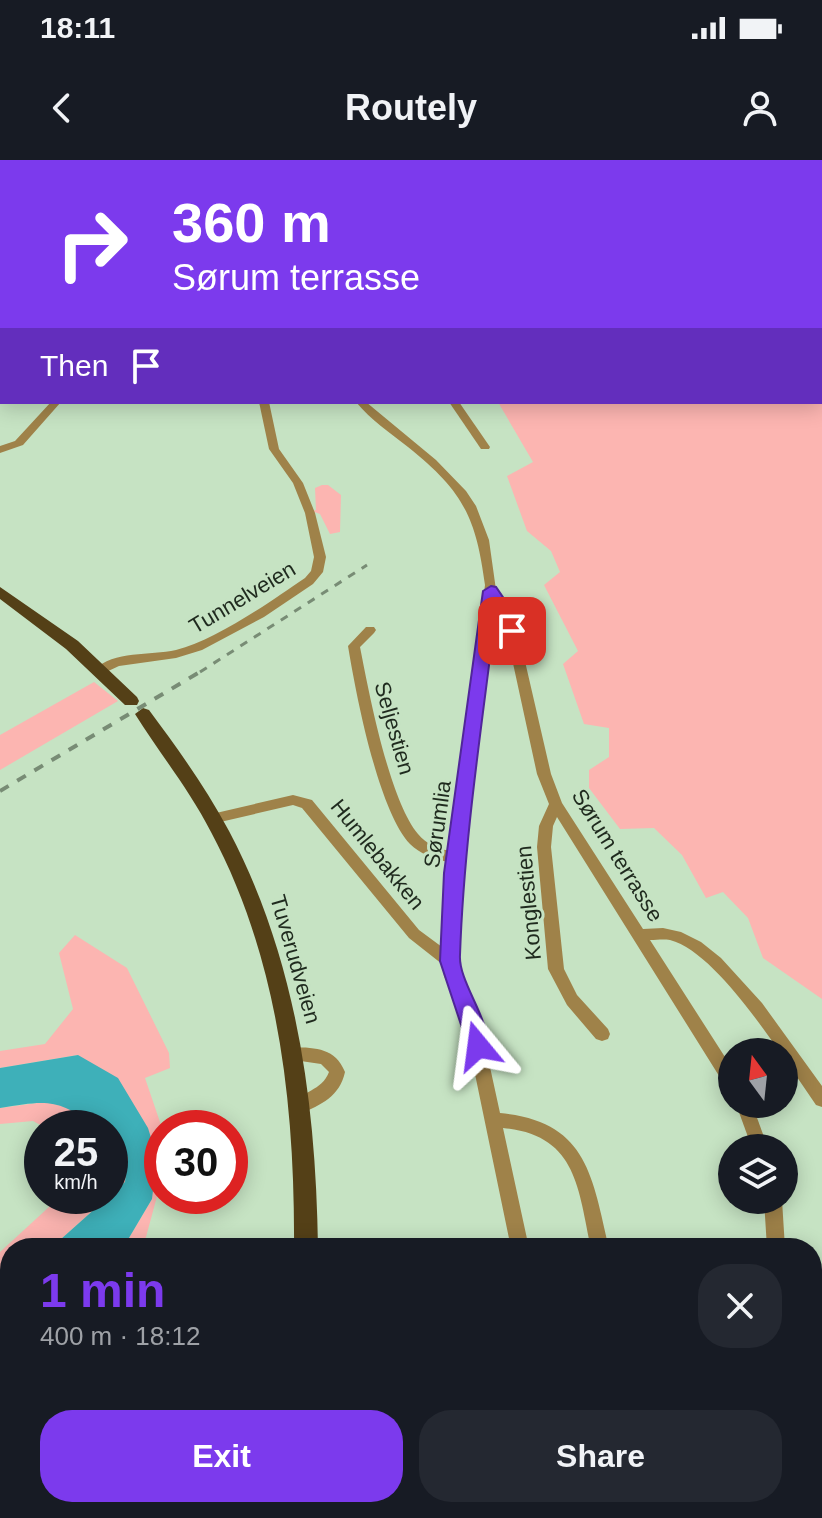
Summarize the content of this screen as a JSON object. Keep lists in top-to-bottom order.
{
  "streets": {
    "main road": ["Tuverudveien"],
    "street": [
      "Tunnelveien",
      "Seljestien",
      "Sørumlia",
      "Humlebakken",
      "Sørum terrasse",
      "Konglestien"
    ]
  },
  "crossings": [
    ["Tunnelveien", "Tuverudveien"],
    ["Seljestien", "Sørumlia"],
    ["Sørumlia", "Humlebakken"],
    ["Sørumlia", "Sørum terrasse"],
    ["Humlebakken", "Tuverudveien"],
    ["Sørum terrasse", "Konglestien"]
  ],
  "north": "top",
  "page": {
    "status": "18:11",
    "header": "Routely",
    "turn": ["360 m", "Sørum terrasse"],
    "then": "Then",
    "speed": "25 km/h",
    "limit": "30",
    "heading": ["1 min", "400 m · 18:12"],
    "buttons": ["Exit", "Share"]
  }
}
